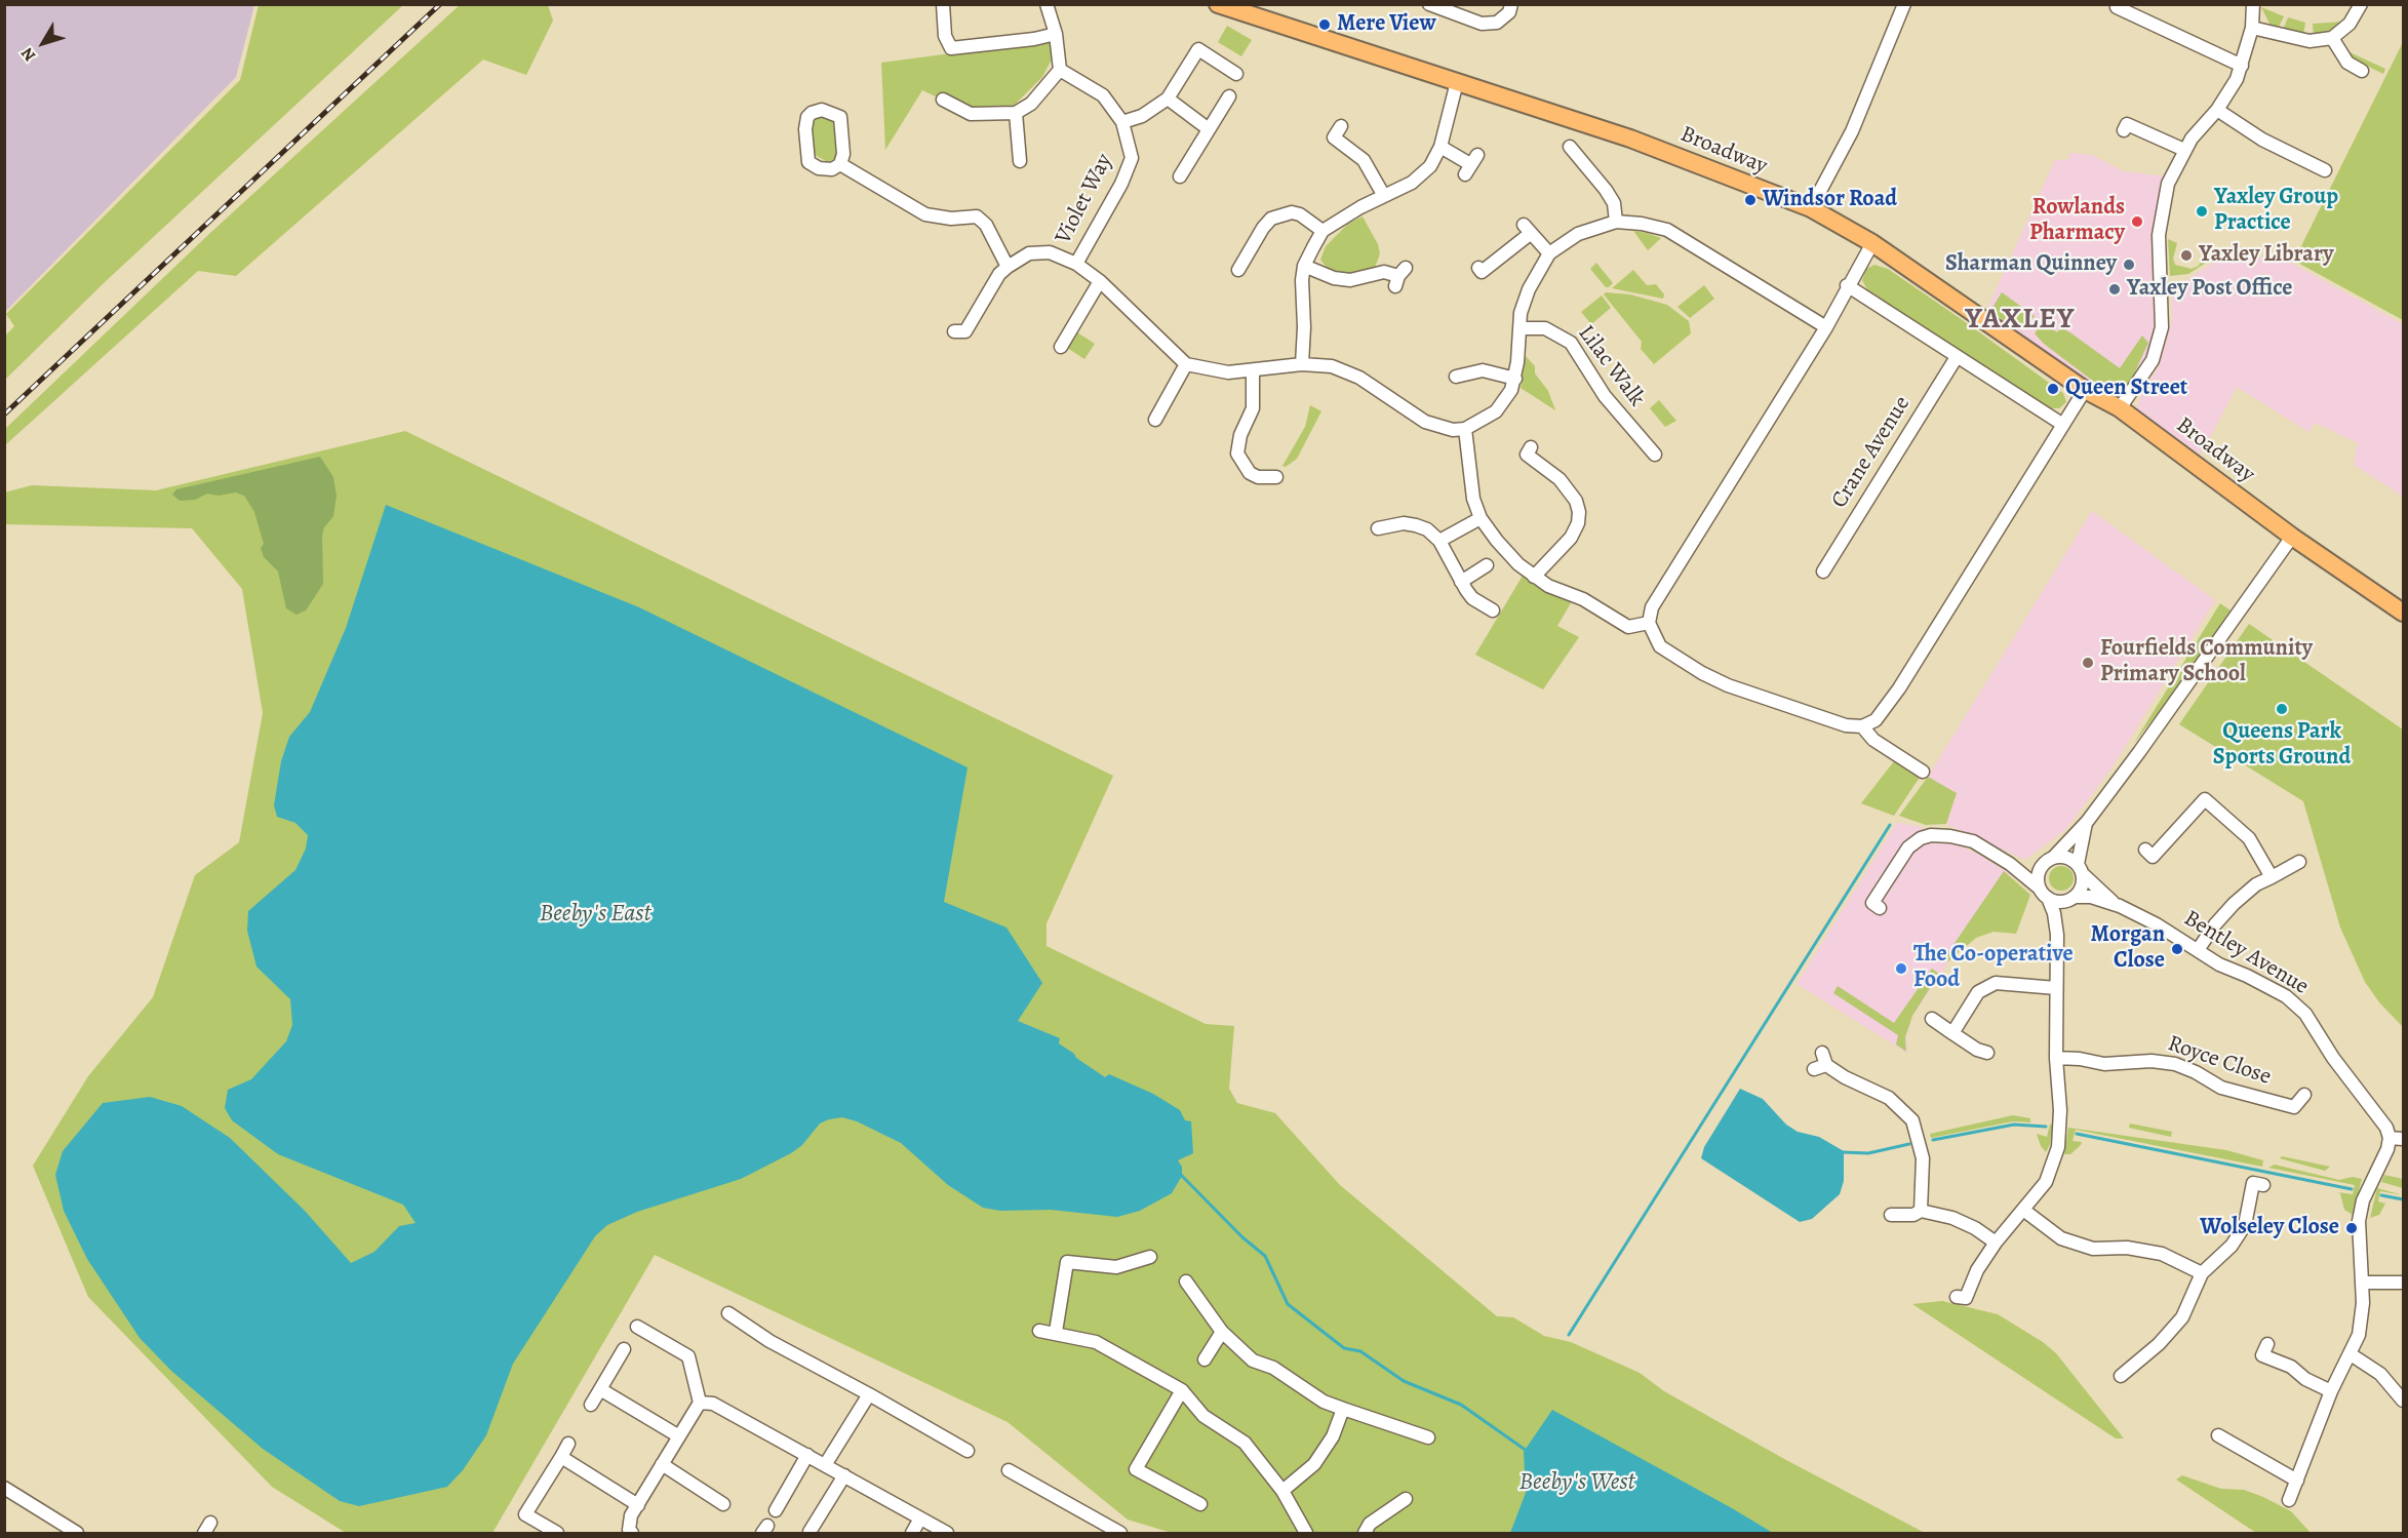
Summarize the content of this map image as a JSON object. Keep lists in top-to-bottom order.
{
  "streets": {
    "main road": ["Broadway"],
    "street": [
      "Violet Way",
      "Lilac Walk",
      "Crane Avenue",
      "Bentley Avenue",
      "Royce Close"
    ]
  },
  "districts": ["YAXLEY"],
  "water": ["Beeby's East", "Beeby's West"],
  "places": [
    "Mere View",
    "Windsor Road",
    "Yaxley Group Practice",
    "Rowlands Pharmacy",
    "Yaxley Library",
    "Sharman Quinney",
    "Yaxley Post Office",
    "Queen Street",
    "Fourfields Community Primary School",
    "Queens Park Sports Ground",
    "Morgan Close",
    "The Co-operative Food",
    "Wolseley Close"
  ],
  "north": "bottom left"
}
